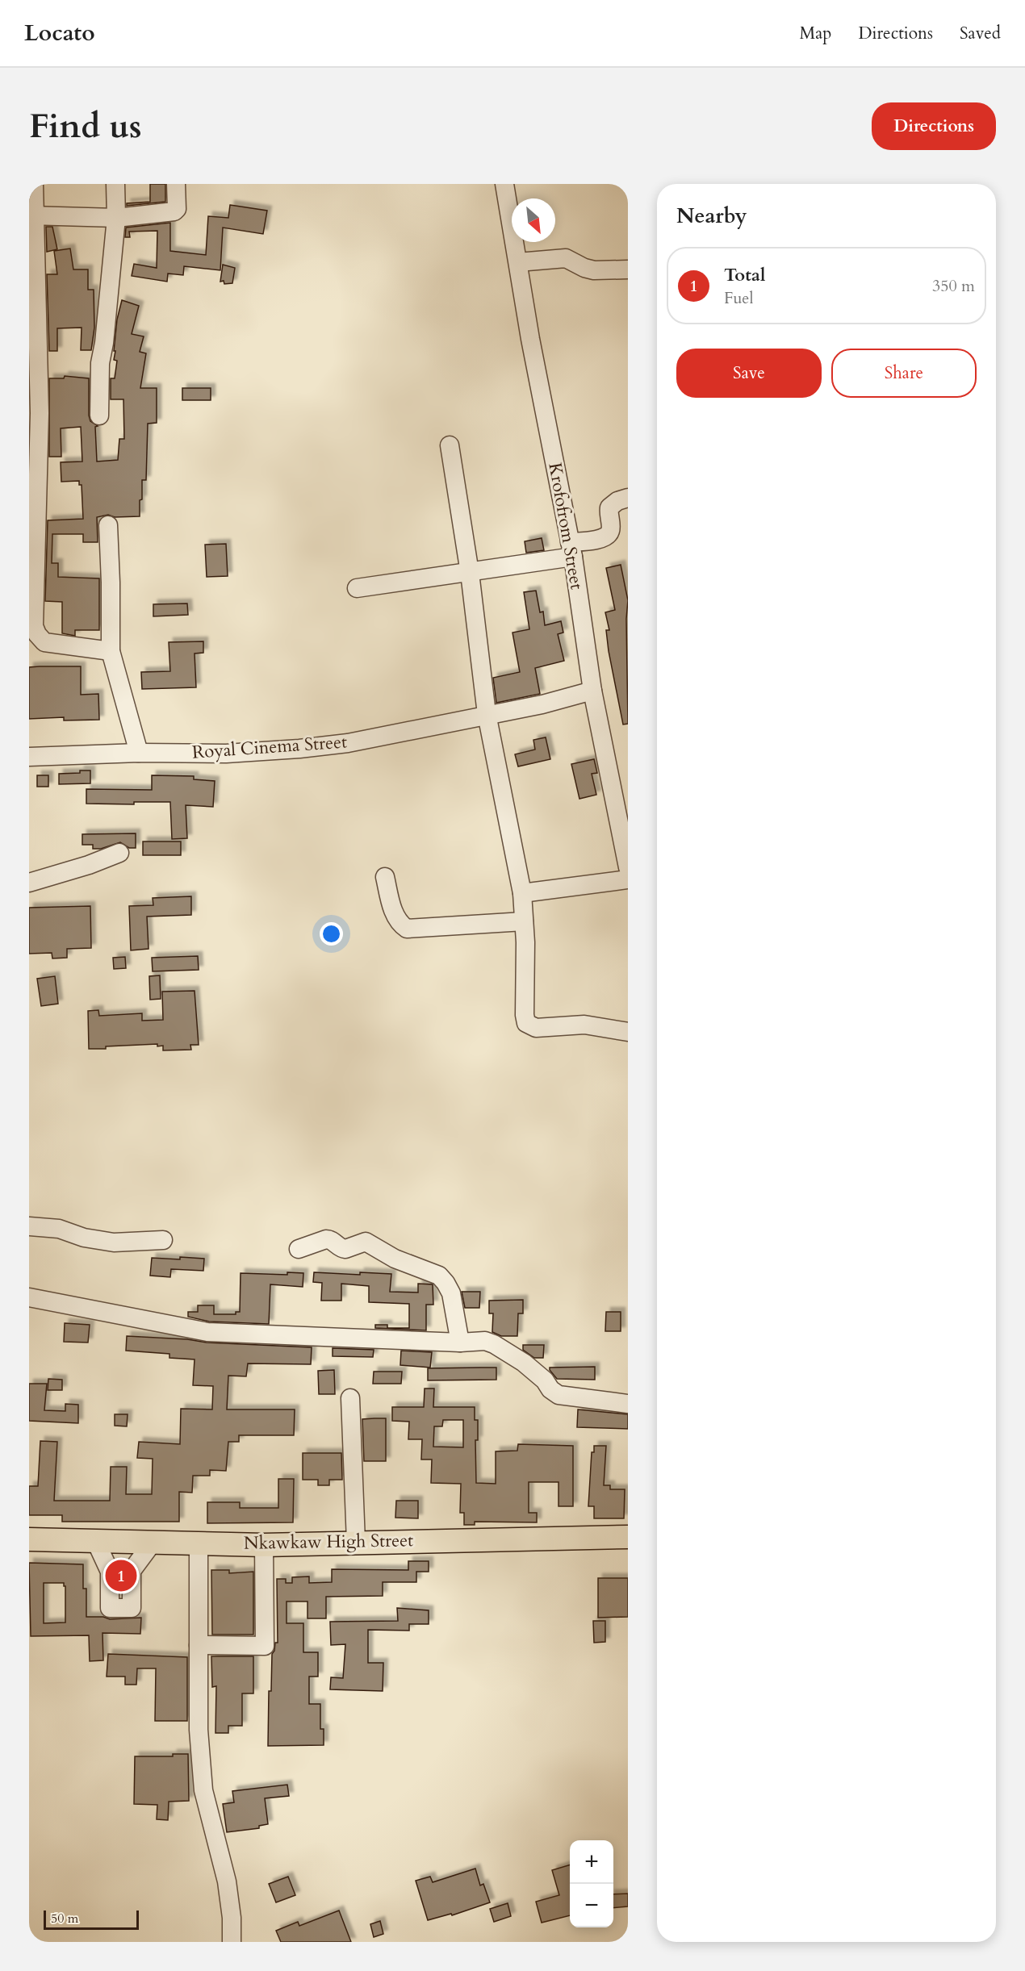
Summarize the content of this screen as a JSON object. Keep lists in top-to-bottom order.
{
  "streets": {
    "main road": ["Nkawkaw High Street"],
    "street": ["Krofofrom Street", "Royal Cinema Street"]
  },
  "crossings": [
    ["Krofofrom Street", "Royal Cinema Street"]
  ],
  "scale_bar": "50 m",
  "north": "bottom right",
  "page": {
    "header": "Locato",
    "nav": ["Map", "Directions", "Saved"],
    "buttons": [
      "Directions",
      ["Save", "Share"]
    ],
    "title": "Find us",
    "heading": "Nearby",
    "list": [
      {
        "mark": "1",
        "name": "Total",
        "note": "Fuel",
        "value": "350 m"
      }
    ],
    "pins": "1",
    "map_buttons": ["+", "−"],
    "scale": "50 m"
  }
}
